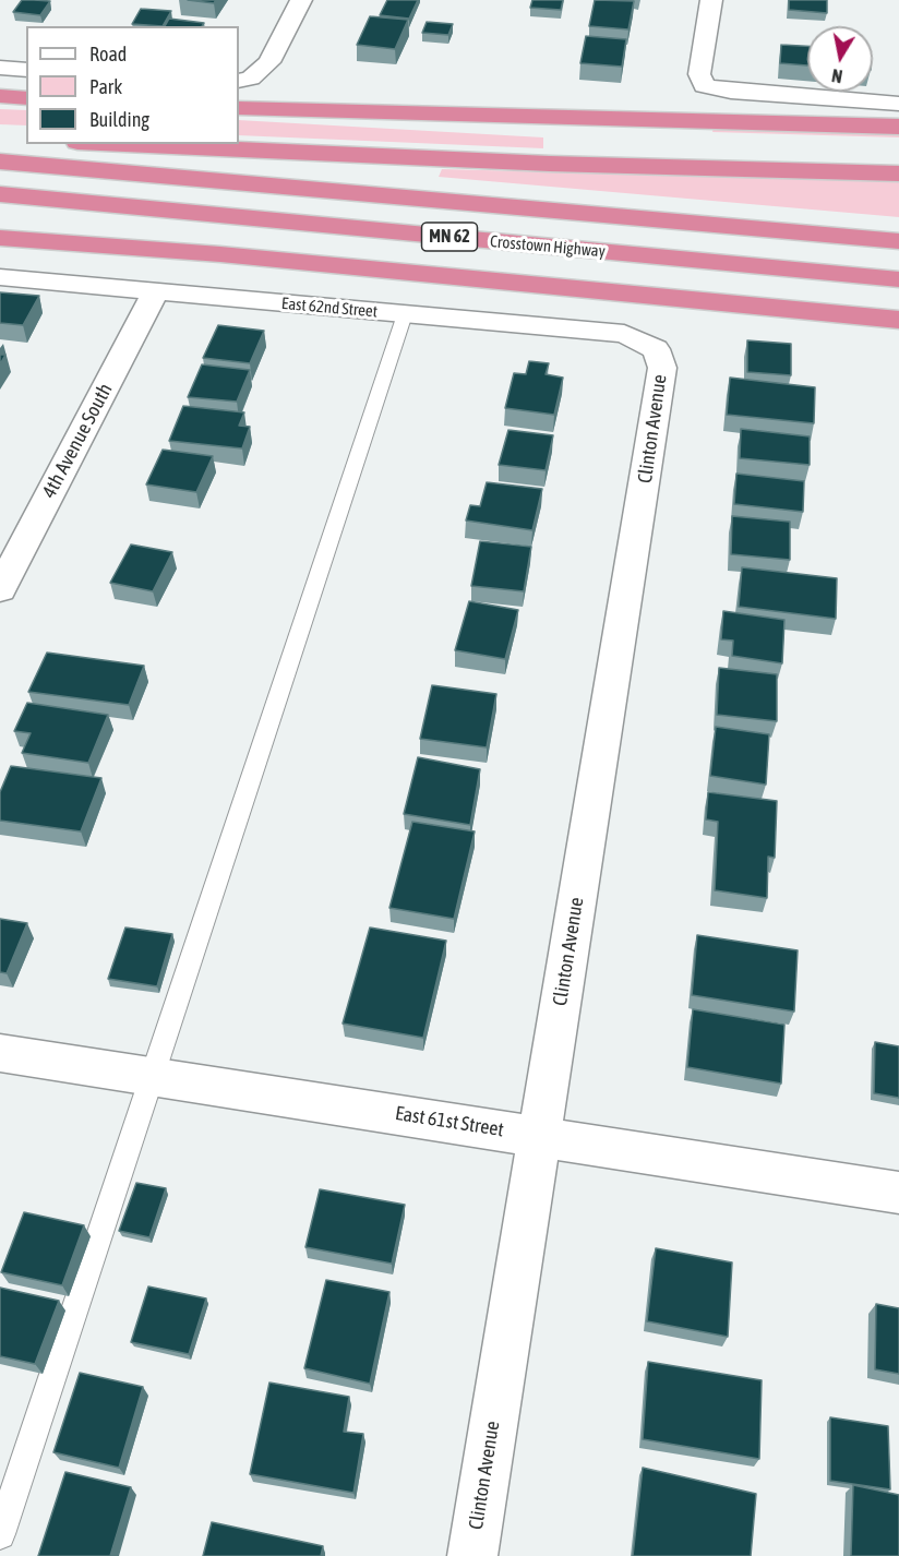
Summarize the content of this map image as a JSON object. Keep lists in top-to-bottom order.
{
  "streets": {
    "highway": ["MN 62", "Crosstown Highway"],
    "street": [
      "East 62nd Street",
      "Clinton Avenue",
      "4th Avenue South",
      "East 61st Street"
    ]
  },
  "crossings": [
    ["East 62nd Street", "Clinton Avenue"],
    ["East 62nd Street", "4th Avenue South"],
    ["Clinton Avenue", "East 61st Street"]
  ],
  "legend": ["Road", "Park", "Building"],
  "north": "bottom"
}
